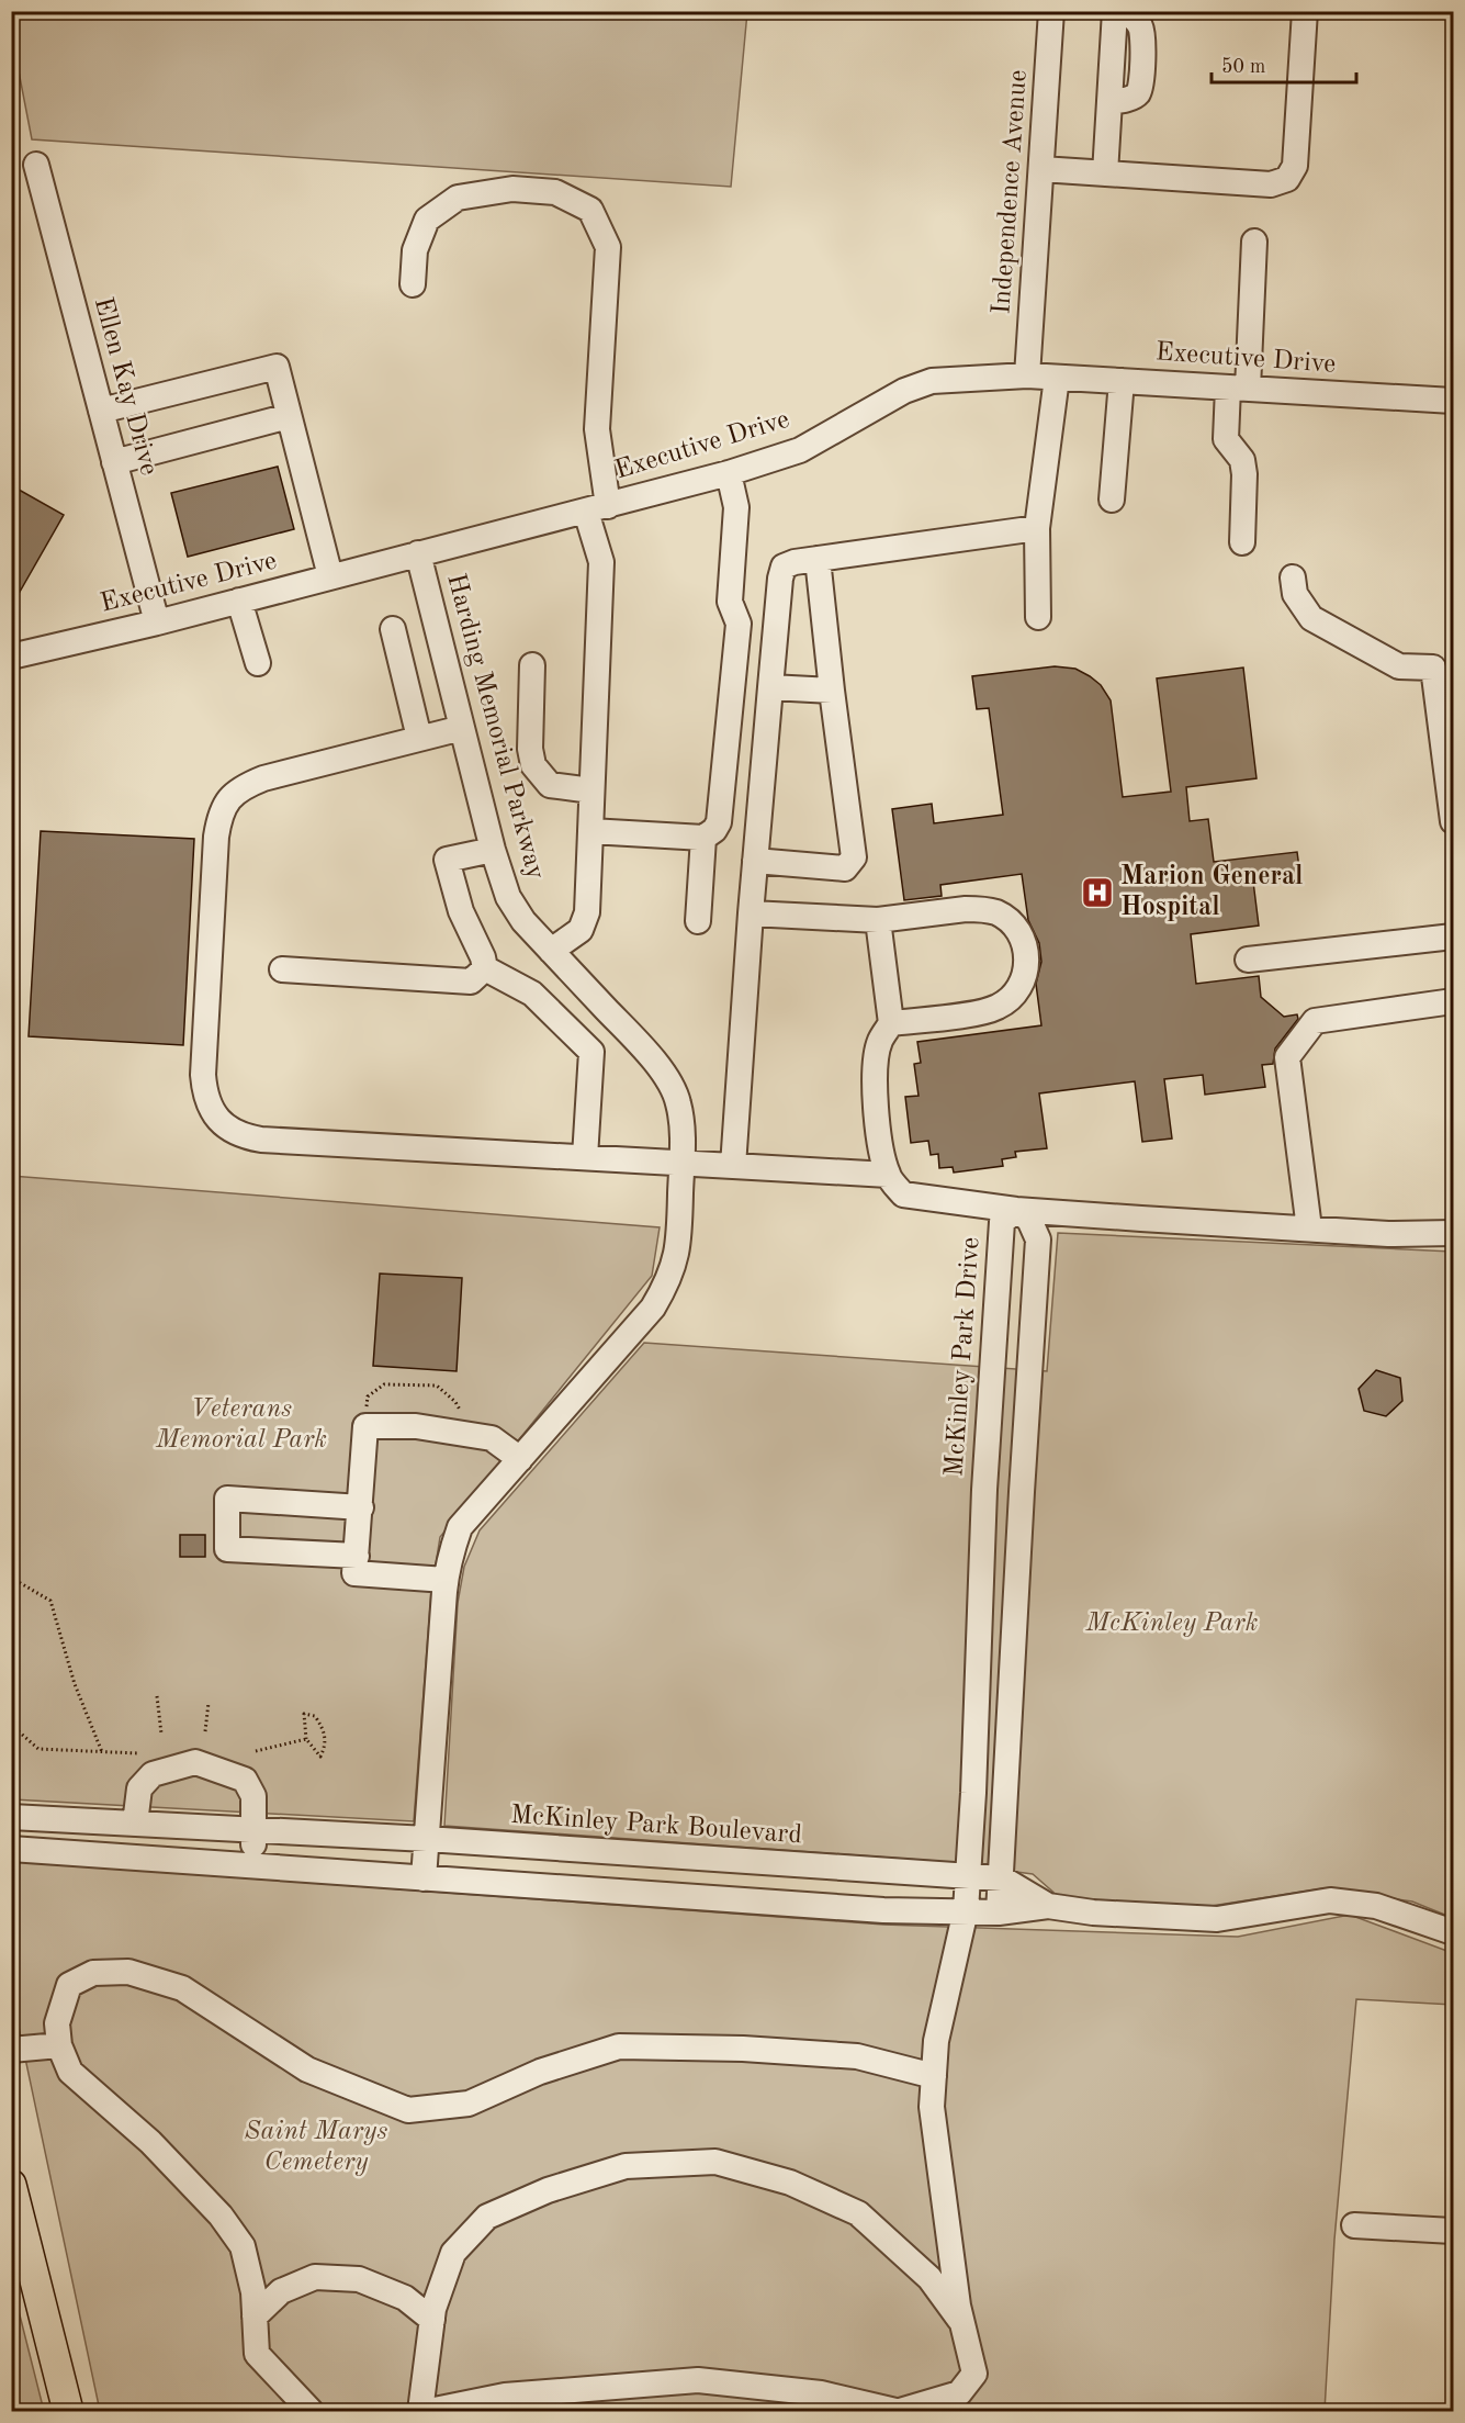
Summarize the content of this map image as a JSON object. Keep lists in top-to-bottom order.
{
  "streets": {
    "street": [
      "Independence Avenue",
      "Executive Drive",
      "Ellen Kay Drive",
      "Harding Memorial Parkway",
      "McKinley Park Drive",
      "McKinley Park Boulevard"
    ]
  },
  "crossings": [
    ["Independence Avenue", "Executive Drive"],
    ["Executive Drive", "Ellen Kay Drive"],
    ["Executive Drive", "Harding Memorial Parkway"],
    ["Harding Memorial Parkway", "McKinley Park Boulevard"],
    ["McKinley Park Drive", "McKinley Park Boulevard"]
  ],
  "parks": ["Veterans Memorial Park", "McKinley Park", "Saint Marys Cemetery"],
  "places": {
    "hospital": ["Marion General Hospital"]
  },
  "scale_bar": "50 m"
}
